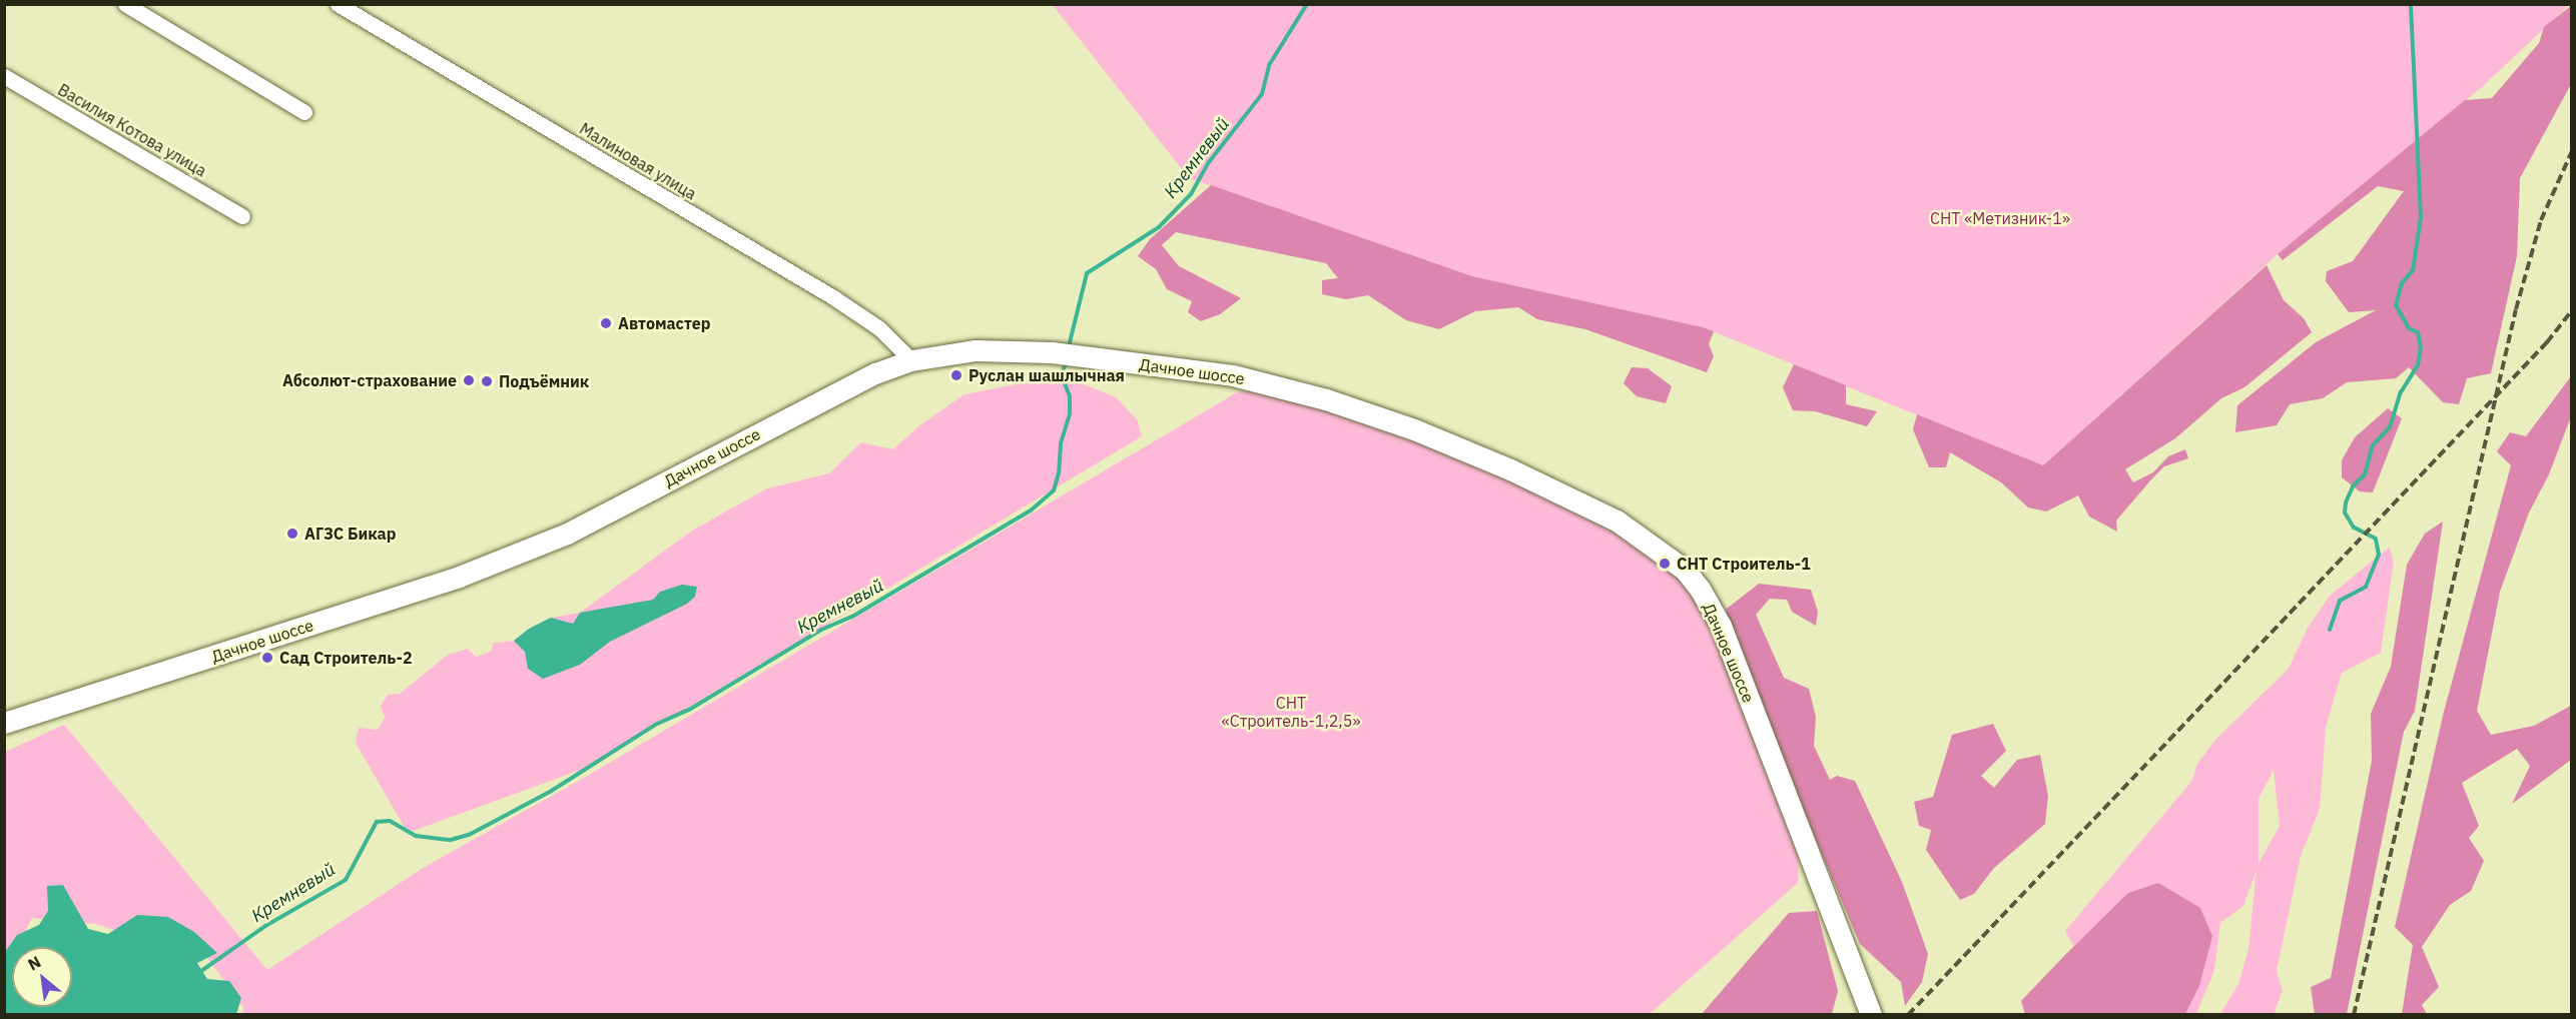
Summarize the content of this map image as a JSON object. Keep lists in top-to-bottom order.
{
  "streets": {
    "main road": ["Дачное шоссе"],
    "street": ["Василия Котова улица", "Малиновая улица"]
  },
  "crossings": [
    ["Малиновая улица", "Дачное шоссе"]
  ],
  "water": ["Кремневый"],
  "parks": ["СНТ «Метизник-1»", "СНТ «Строитель-1,2,5»"],
  "places": [
    "Автомастер",
    "Руслан шашлычная",
    "Абсолют-страхование",
    "Подъёмник",
    "АГЗС Бикар",
    "СНТ Строитель-1",
    "Сад Строитель-2"
  ],
  "north": "top left"
}
